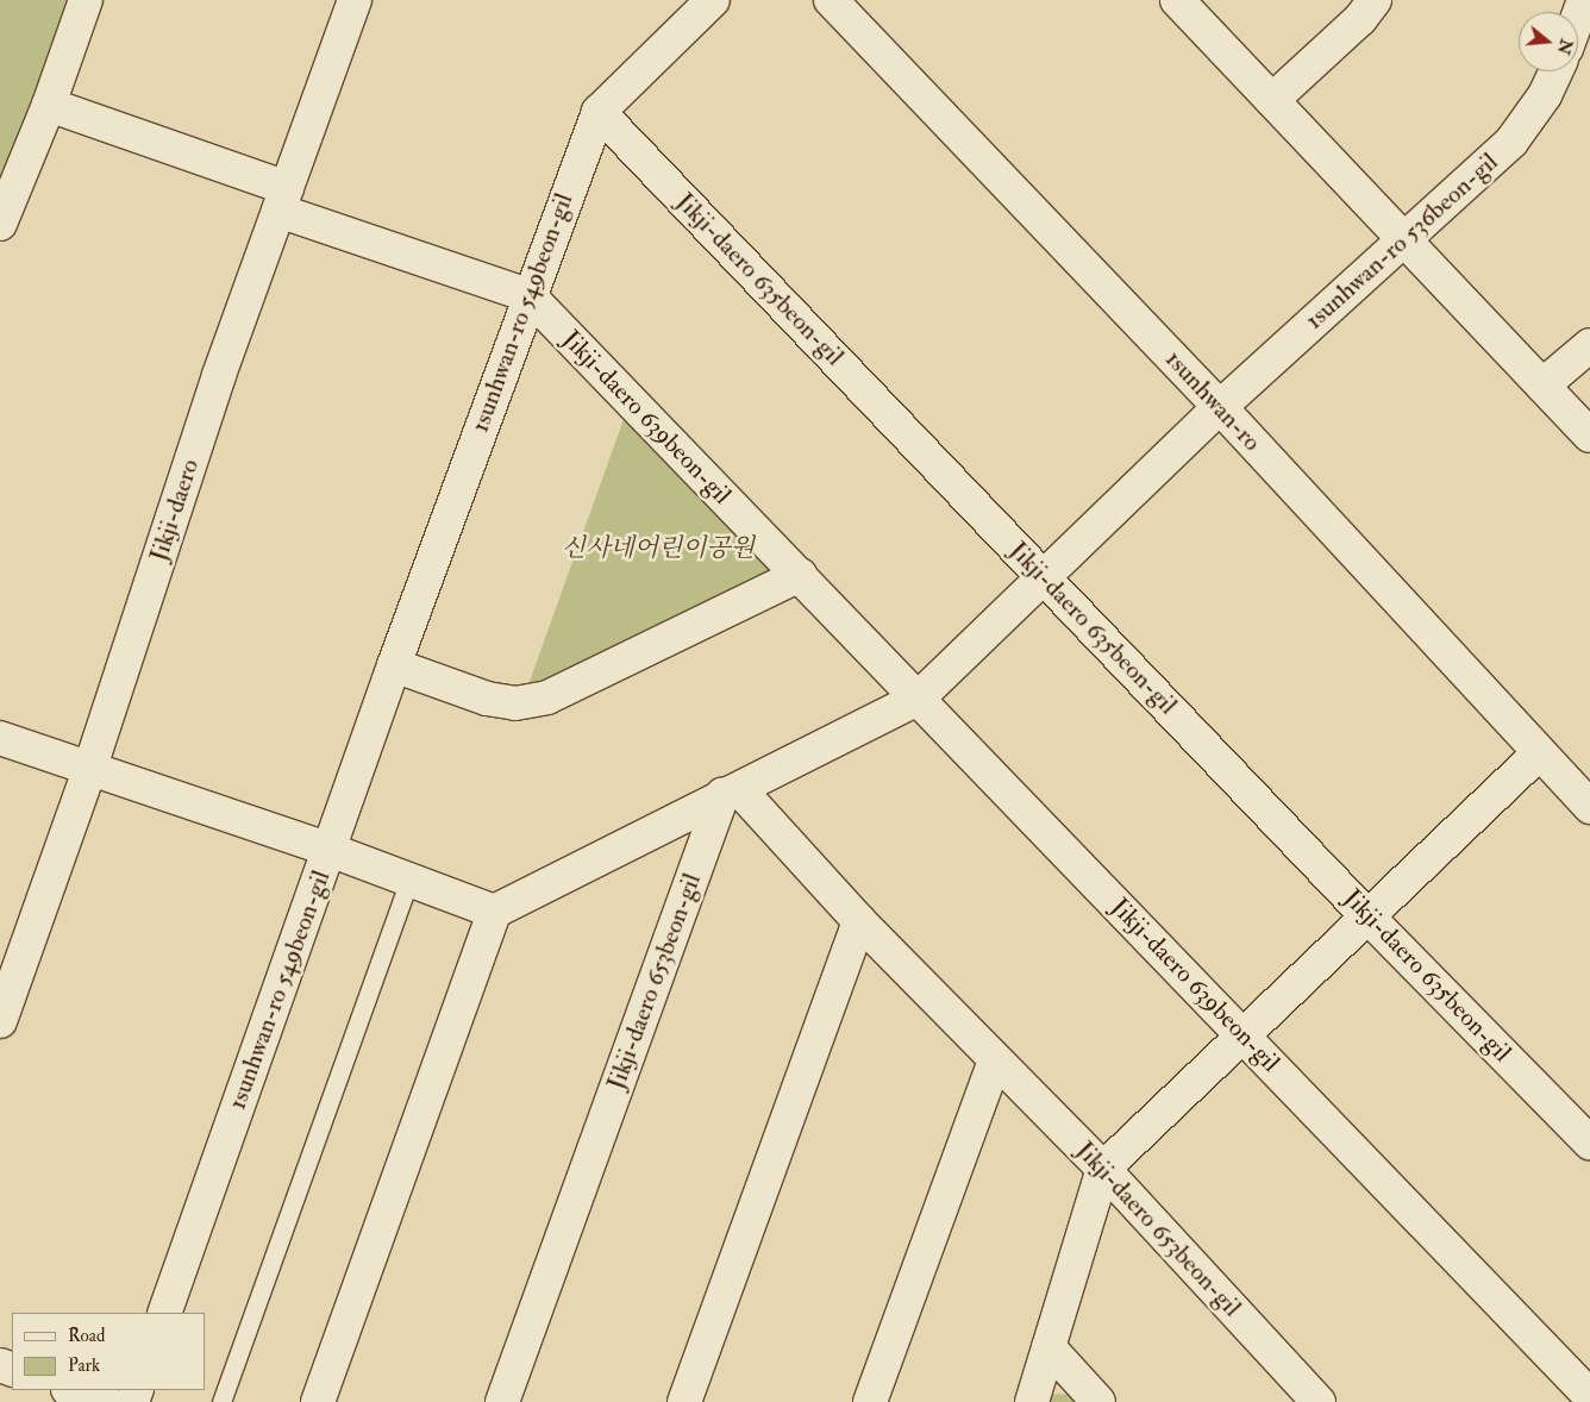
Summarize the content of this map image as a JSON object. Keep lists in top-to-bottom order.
{
  "streets": {
    "street": [
      "1sunhwan-ro 536beon-gil",
      "Jikji-daero 635beon-gil",
      "1sunhwan-ro 549beon-gil",
      "1sunhwan-ro",
      "Jikji-daero 639beon-gil",
      "Jikji-daero",
      "Jikji-daero 653beon-gil"
    ]
  },
  "crossings": [
    ["1sunhwan-ro 536beon-gil", "Jikji-daero 635beon-gil"],
    ["1sunhwan-ro 536beon-gil", "1sunhwan-ro"],
    ["1sunhwan-ro 536beon-gil", "Jikji-daero 639beon-gil"],
    ["1sunhwan-ro 536beon-gil", "Jikji-daero 653beon-gil"],
    ["Jikji-daero 635beon-gil", "1sunhwan-ro 549beon-gil"],
    ["1sunhwan-ro 549beon-gil", "Jikji-daero 639beon-gil"],
    ["Jikji-daero 639beon-gil", "Jikji-daero"]
  ],
  "parks": ["신사네어린이공원"],
  "legend": ["Road", "Park"],
  "north": "right"
}
